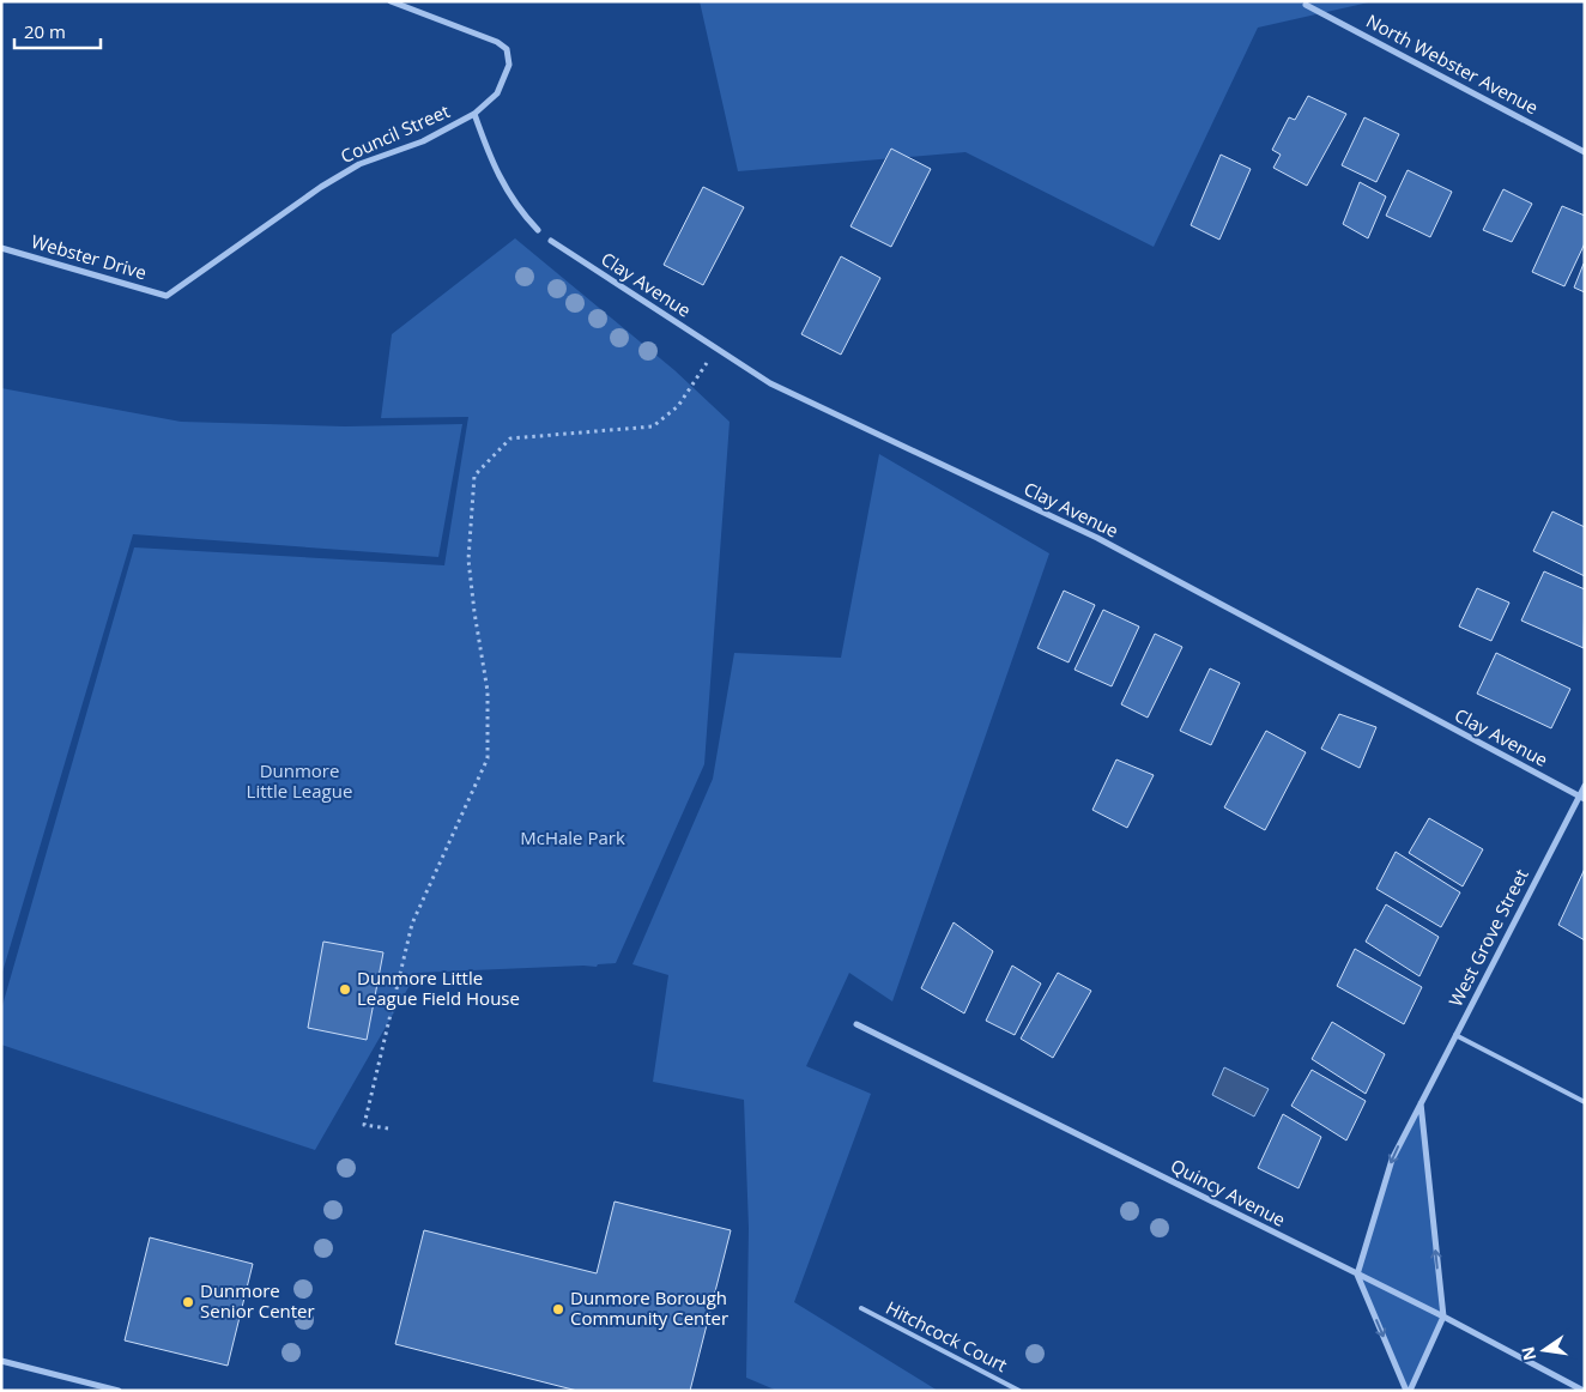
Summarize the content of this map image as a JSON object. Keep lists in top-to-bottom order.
{
  "streets": {
    "street": [
      "North Webster Avenue",
      "Council Street",
      "Webster Drive",
      "Clay Avenue",
      "West Grove Street",
      "Quincy Avenue"
    ],
    "lane": ["Hitchcock Court"]
  },
  "crossings": [
    ["Council Street", "Webster Drive"],
    ["Clay Avenue", "West Grove Street"],
    ["West Grove Street", "Quincy Avenue"]
  ],
  "parks": ["Dunmore Little League", "McHale Park"],
  "places": ["Dunmore Little League Field House", "Dunmore Senior Center", "Dunmore Borough Community Center"],
  "scale_bar": "20 m",
  "north": "left"
}
